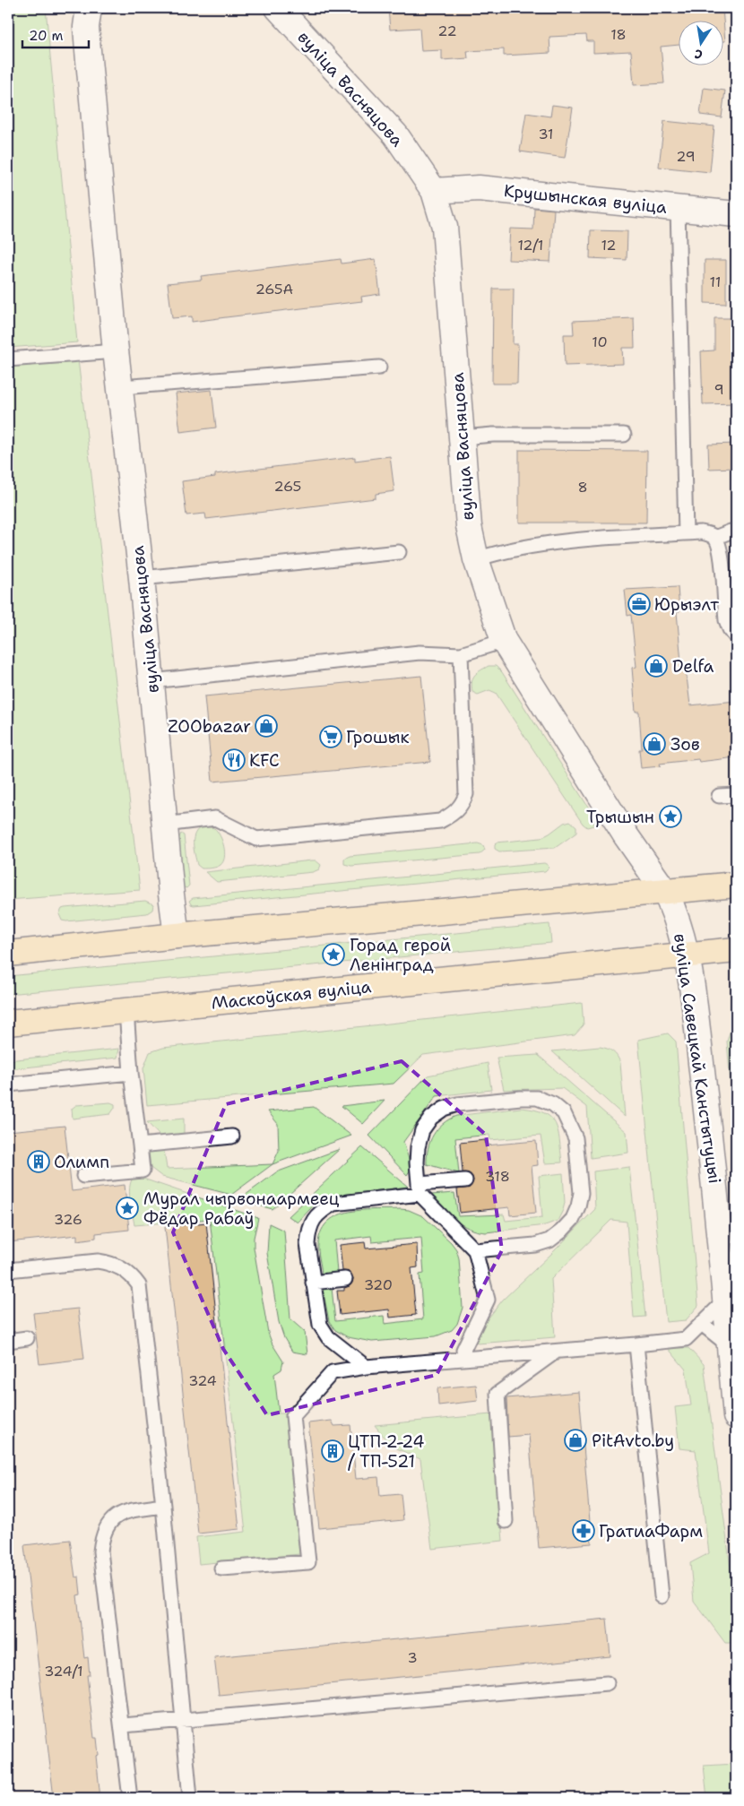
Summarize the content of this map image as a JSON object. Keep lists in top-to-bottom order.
{
  "streets": {
    "main road": ["Маскоўская вуліца"],
    "street": ["вуліца Васняцова", "Крушынская вуліца", "вуліца Савецкай Канстытуцыі"]
  },
  "crossings": [
    ["вуліца Васняцова", "Крушынская вуліца"],
    ["вуліца Васняцова", "вуліца Савецкай Канстытуцыі"],
    ["Маскоўская вуліца", "вуліца Савецкай Канстытуцыі"]
  ],
  "places": {
    "office": ["Юрыэлт"],
    "shop": [
      "Delfa",
      "ZOObazar",
      "Зов",
      "PitAvto.by"
    ],
    "supermarket": ["Грошык"],
    "restaurant": ["KFC"],
    "place": ["Трышын", "Горад герой Ленінград", "Мурал чырвонаармеец Фёдар Рабаў"],
    "building": ["Олимп", "ЦТП-2-24 / ТП-521"],
    "pharmacy": ["ГратиаФарм"]
  },
  "house_numbers": [
    "22",
    "18",
    "31",
    "29",
    "12/1",
    "12",
    "11",
    "265А",
    "10",
    "9",
    "265",
    "8",
    "318",
    "326",
    "320",
    "324",
    "3",
    "324/1"
  ],
  "scale_bar": "20 m",
  "north": "bottom"
}
